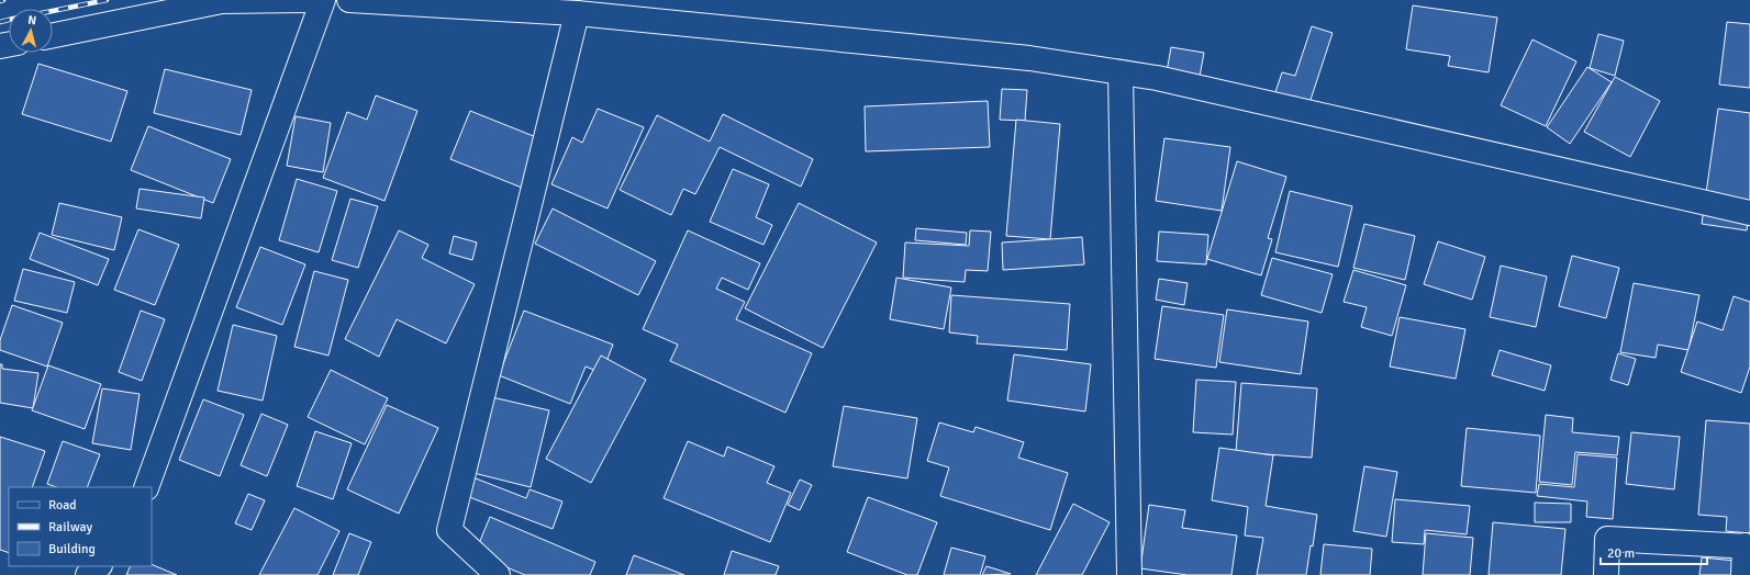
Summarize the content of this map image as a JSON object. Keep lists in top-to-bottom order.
{
  "legend": ["Road", "Railway", "Building"],
  "scale_bar": "20 m",
  "north": "top"
}
